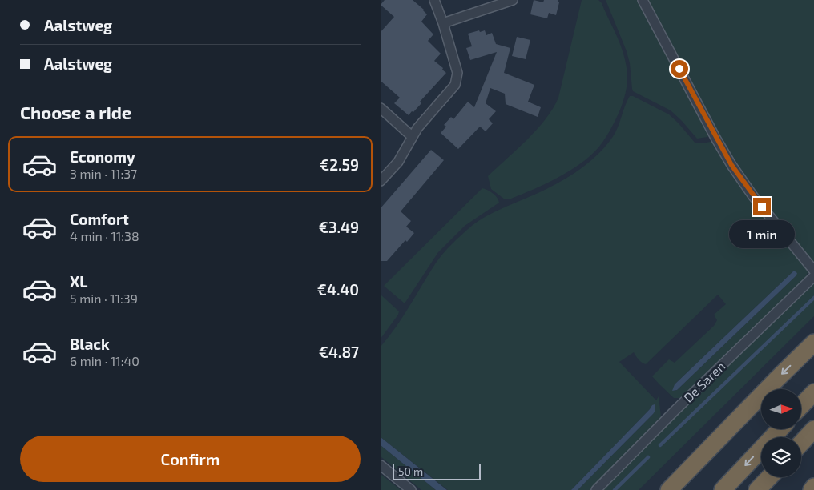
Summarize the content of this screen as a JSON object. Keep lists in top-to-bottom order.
{
  "streets": {
    "street": ["De Saren"]
  },
  "scale_bar": "50 m",
  "north": "right",
  "page": {
    "banner": ["Aalstweg", "Aalstweg"],
    "heading": "Choose a ride",
    "list": [
      {
        "name": "Economy",
        "note": "3 min · 11:37",
        "value": "€2.59"
      },
      {
        "name": "Comfort",
        "note": "4 min · 11:38",
        "value": "€3.49"
      },
      {
        "name": "XL",
        "note": "5 min · 11:39",
        "value": "€4.40"
      },
      {
        "name": "Black",
        "note": "6 min · 11:40",
        "value": "€4.87"
      }
    ],
    "bubble": "1 min",
    "buttons": "Confirm",
    "scale": "50 m"
  }
}
